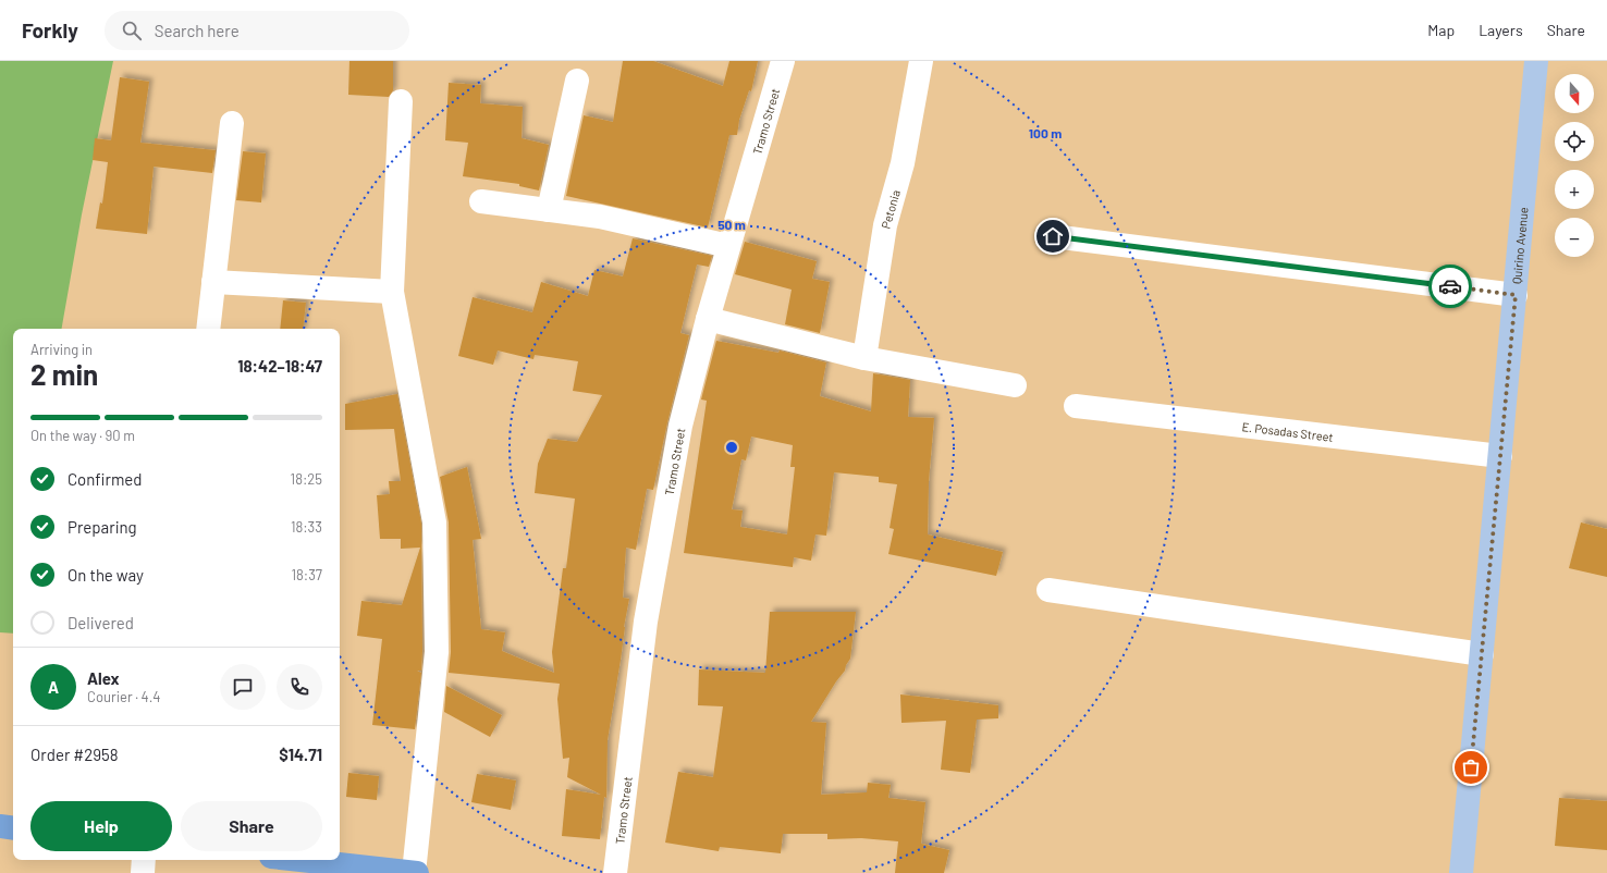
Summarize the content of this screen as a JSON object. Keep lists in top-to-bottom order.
{
  "streets": {
    "main road": ["Quirino Avenue"],
    "street": ["Tramo Street", "Petonia", "E. Posadas Street"]
  },
  "crossings": [
    ["Quirino Avenue", "E. Posadas Street"]
  ],
  "north": "bottom",
  "page": {
    "header": "Forkly",
    "search": "Search here",
    "nav": ["Map", "Layers", "Share"],
    "map_buttons": ["+", "−"],
    "heading": ["2 min", "Arriving in", "18:42–18:47"],
    "panel": [
      "Alex",
      "Courier · 4.4",
      "Order #2958",
      "$14.71"
    ],
    "bar": "On the way · 90 m",
    "list": [
      ["Confirmed", "18:25"],
      ["Preparing", "18:33"],
      ["On the way", "18:37"],
      "Delivered"
    ],
    "round": "A",
    "buttons": ["Help", "Share"]
  },
  "rings": ["100 m", "50 m"]
}
